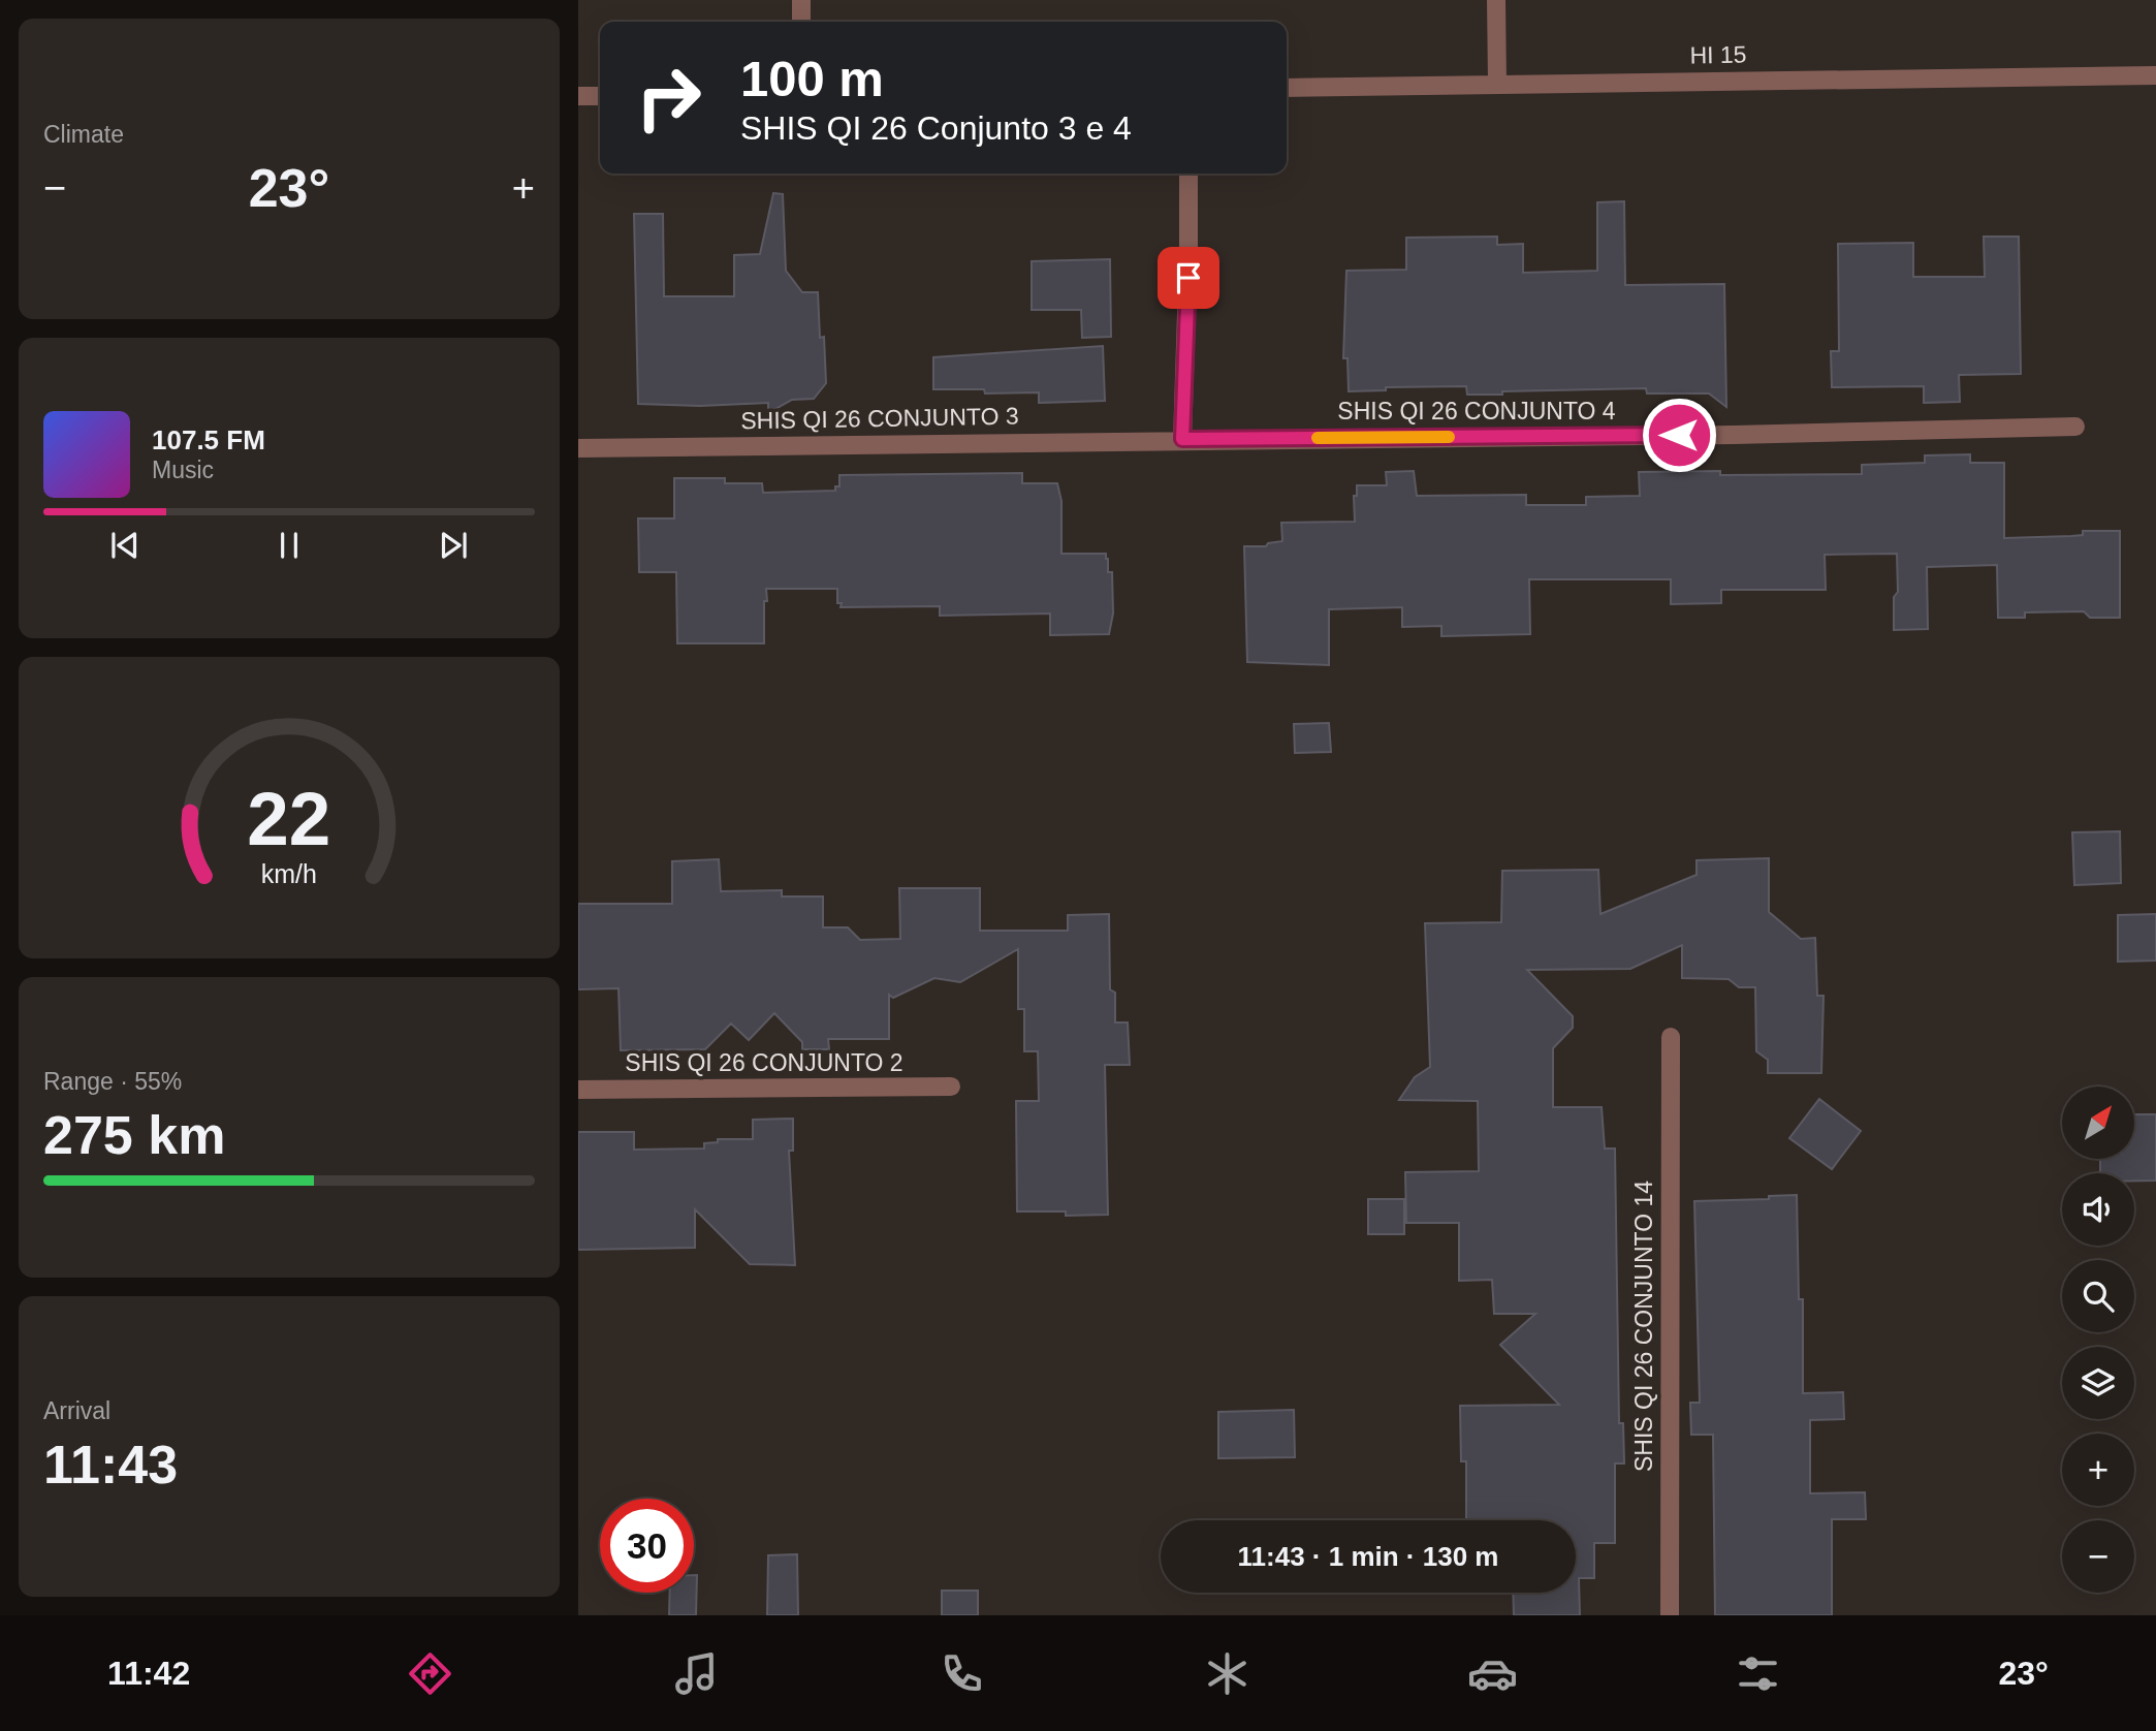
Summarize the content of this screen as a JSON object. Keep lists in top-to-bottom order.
{
  "streets": {
    "street": [
      "HI 15",
      "SHIS QI 26 CONJUNTO 4",
      "SHIS QI 26 CONJUNTO 3",
      "SHIS QI 26 CONJUNTO 2",
      "SHIS QI 26 CONJUNTO 14"
    ]
  },
  "crossings": [
    ["SHIS QI 26 CONJUNTO 4", "SHIS QI 26 CONJUNTO 3"]
  ],
  "north": "top right",
  "page": {
    "tile": [
      "Climate",
      ["Range · 55%", "275 km"],
      ["Arrival", "11:43"]
    ],
    "turn": ["100 m", "SHIS QI 26 Conjunto 3 e 4"],
    "heat": ["−", "23°", "+"],
    "song": ["107.5 FM", "Music"],
    "map_buttons": ["+", "−"],
    "limit": "30",
    "trip": "11:43 · 1 min · 130 m",
    "tabs": ["11:42", "23°"],
    "gauge": ["22", "km/h"]
  }
}
